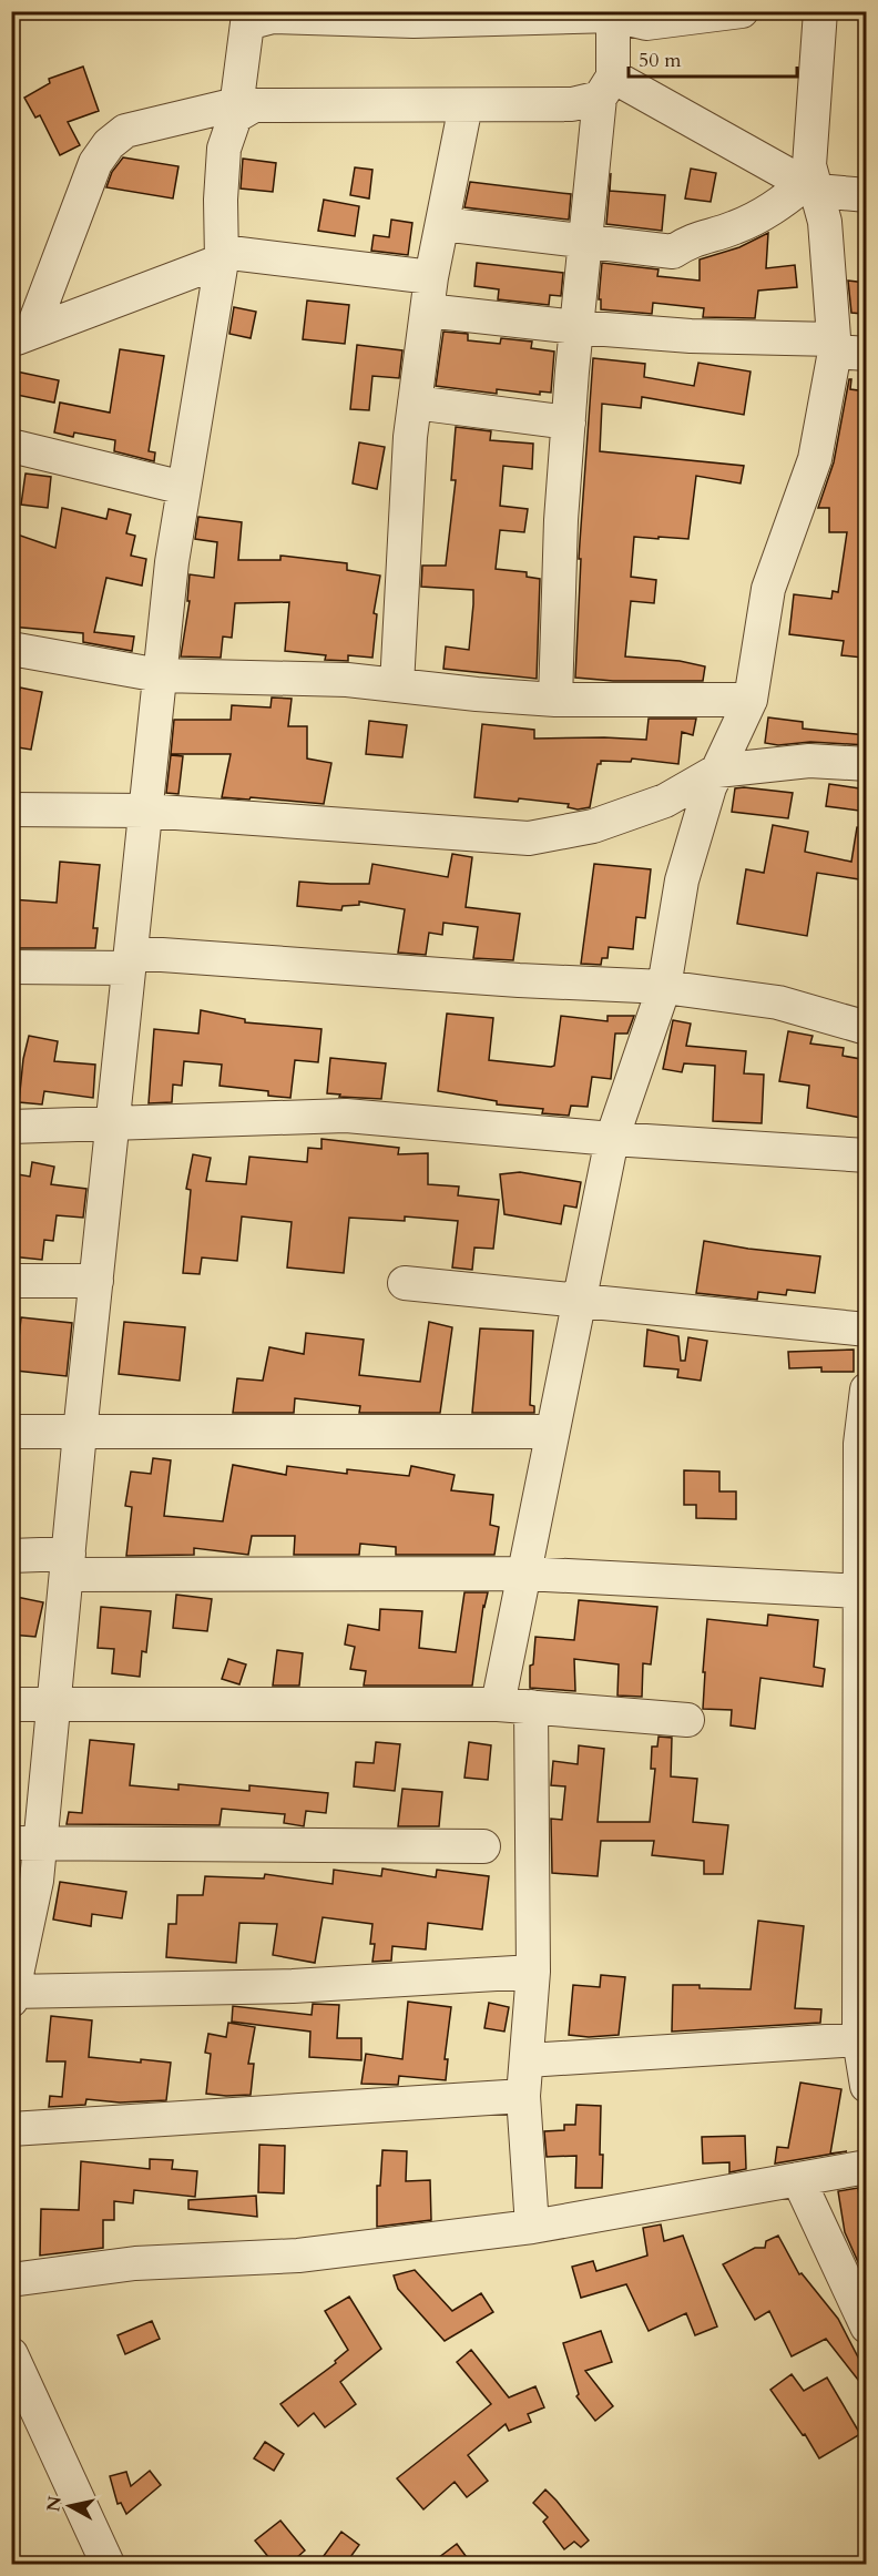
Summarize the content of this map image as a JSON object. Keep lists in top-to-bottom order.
{
  "scale_bar": "50 m",
  "north": "left"
}
